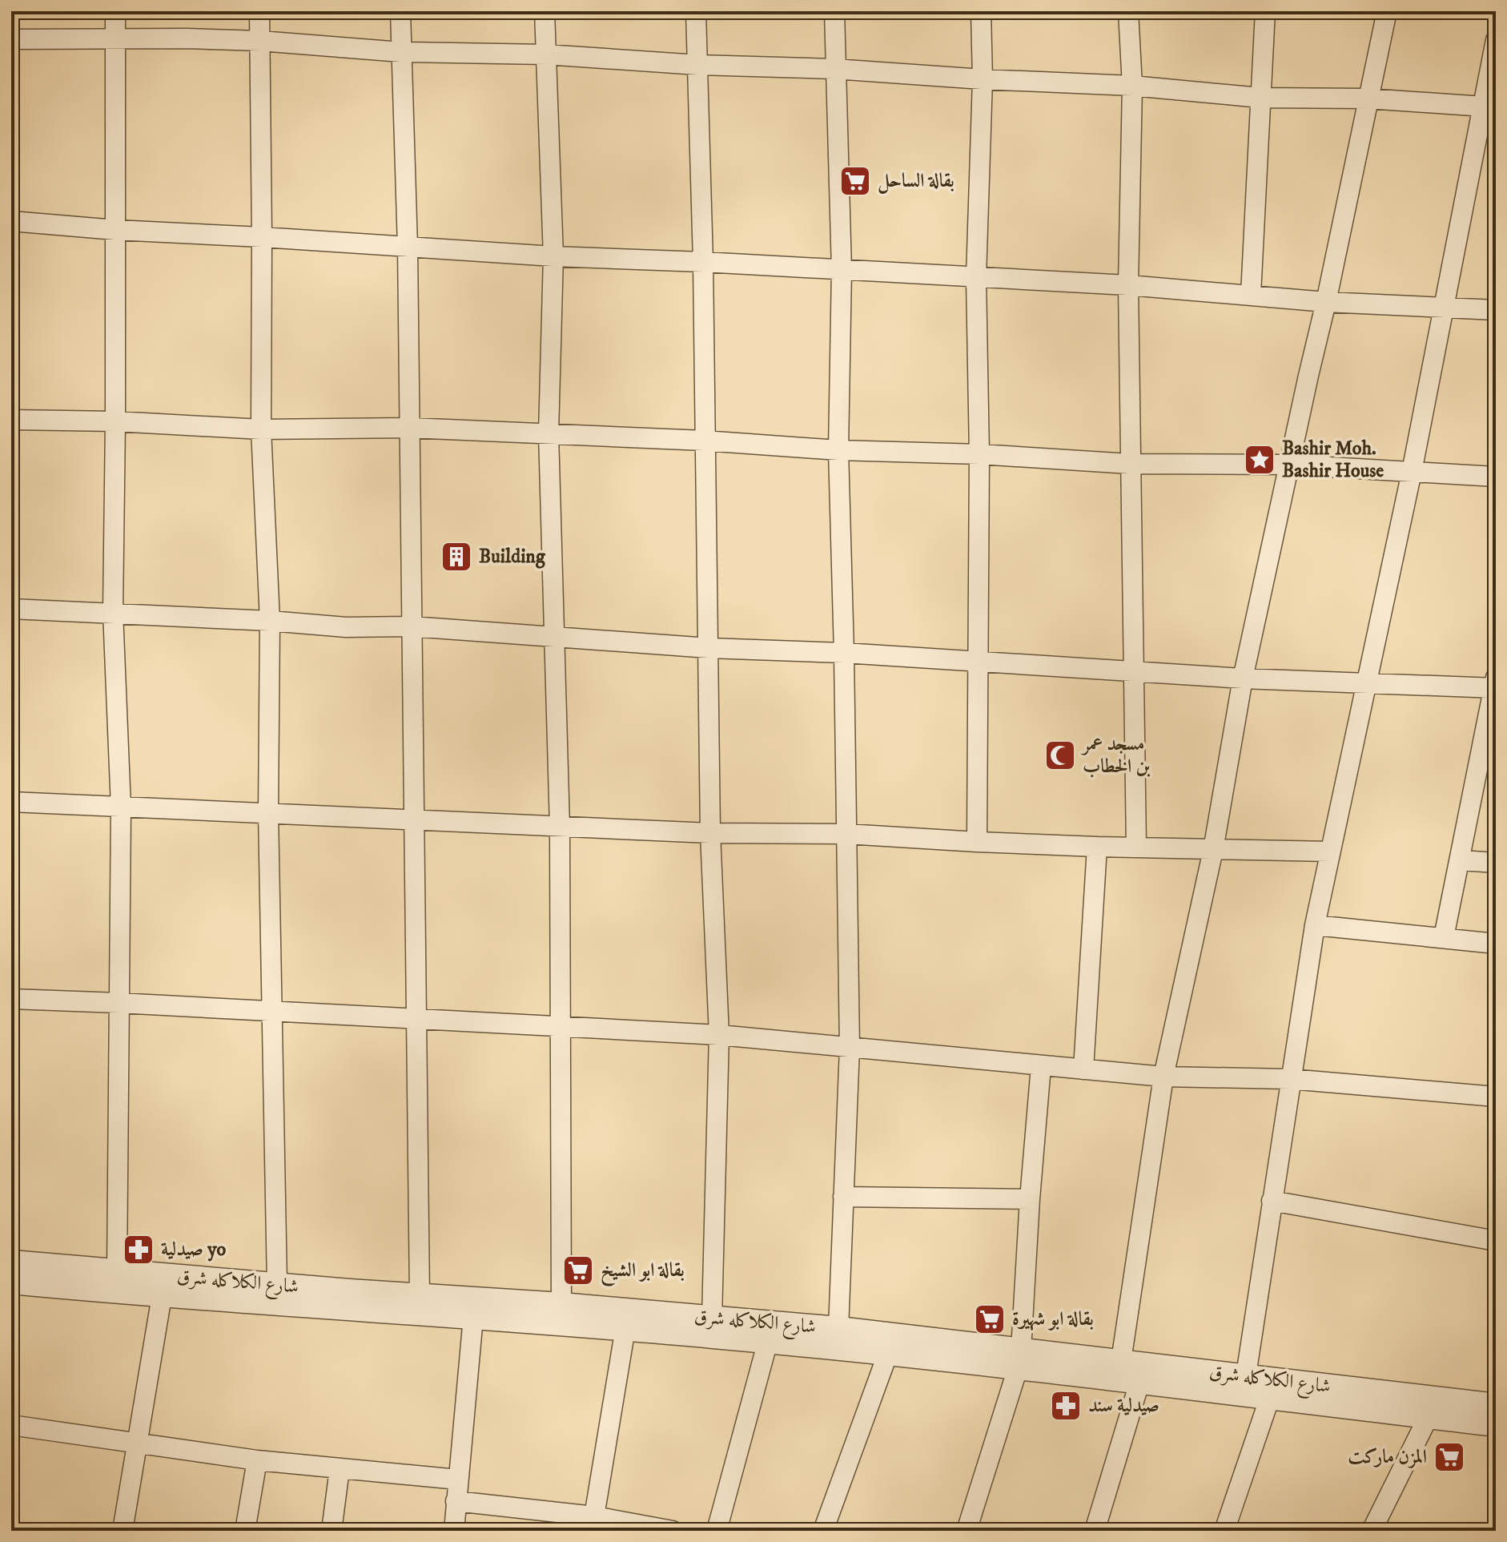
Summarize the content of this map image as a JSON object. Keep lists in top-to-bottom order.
{
  "streets": {
    "street": ["شارع الكلاكله شرق"]
  },
  "places": {
    "supermarket": [
      "بقالة الساحل",
      "بقالة ابو الشيخ",
      "بقالة ابو شهيرة",
      "المزن ماركت"
    ],
    "place": ["Bashir Moh. Bashir House"],
    "building": ["Building"],
    "mosque": ["مسجد عمر بن الخطاب"],
    "pharmacy": ["صيدلية yo", "صيدلية سند"]
  }
}
